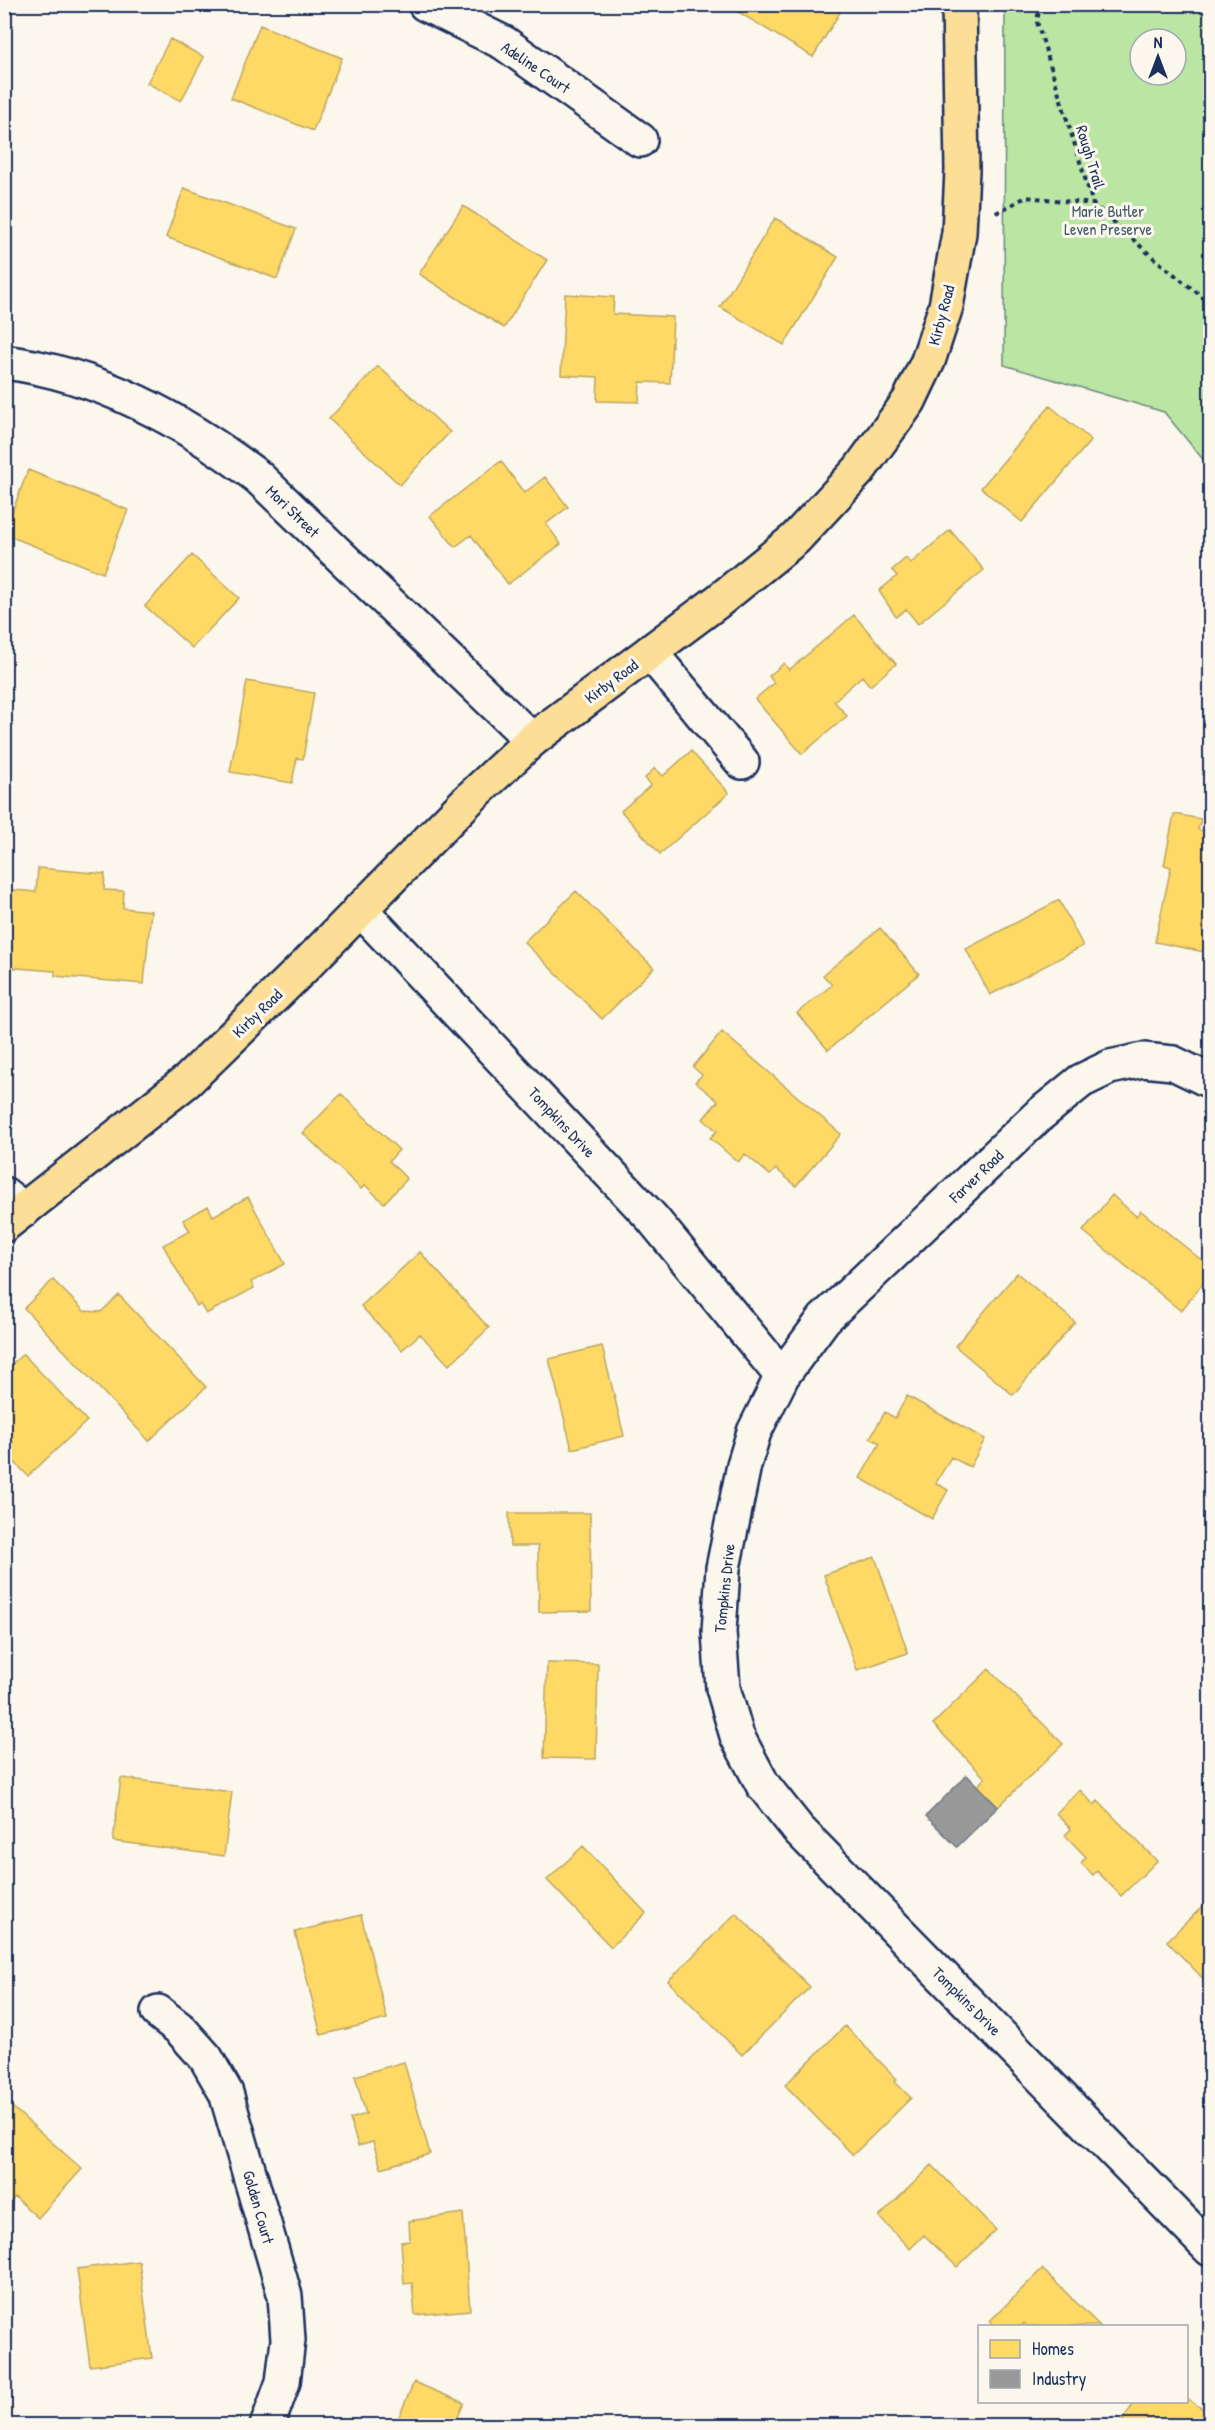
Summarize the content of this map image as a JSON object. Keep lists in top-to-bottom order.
{
  "streets": {
    "main road": ["Kirby Road"],
    "street": [
      "Adeline Court",
      "Mori Street",
      "Tompkins Drive",
      "Farver Road",
      "Golden Court"
    ],
    "path": ["Rough Trail"]
  },
  "crossings": [
    ["Kirby Road", "Mori Street"],
    ["Kirby Road", "Tompkins Drive"],
    ["Tompkins Drive", "Farver Road"]
  ],
  "parks": ["Marie Butler Leven Preserve"],
  "legend": ["Homes", "Industry"],
  "north": "top"
}
